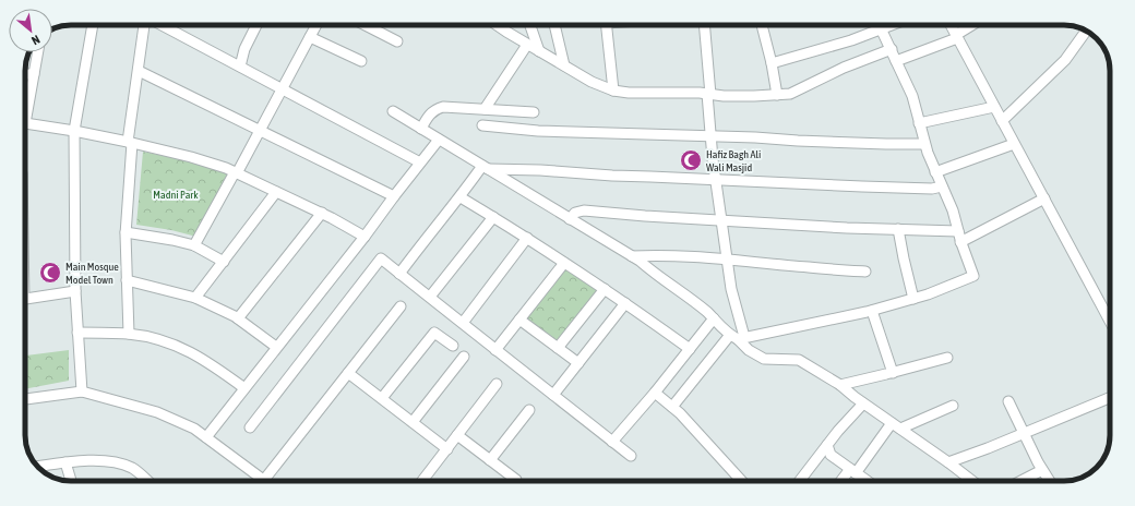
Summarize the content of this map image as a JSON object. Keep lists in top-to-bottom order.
{
  "parks": ["Madni Park"],
  "places": {
    "mosque": ["Hafiz Bagh Ali Wali Masjid", "Main Mosque Model Town"]
  },
  "north": "bottom right"
}
